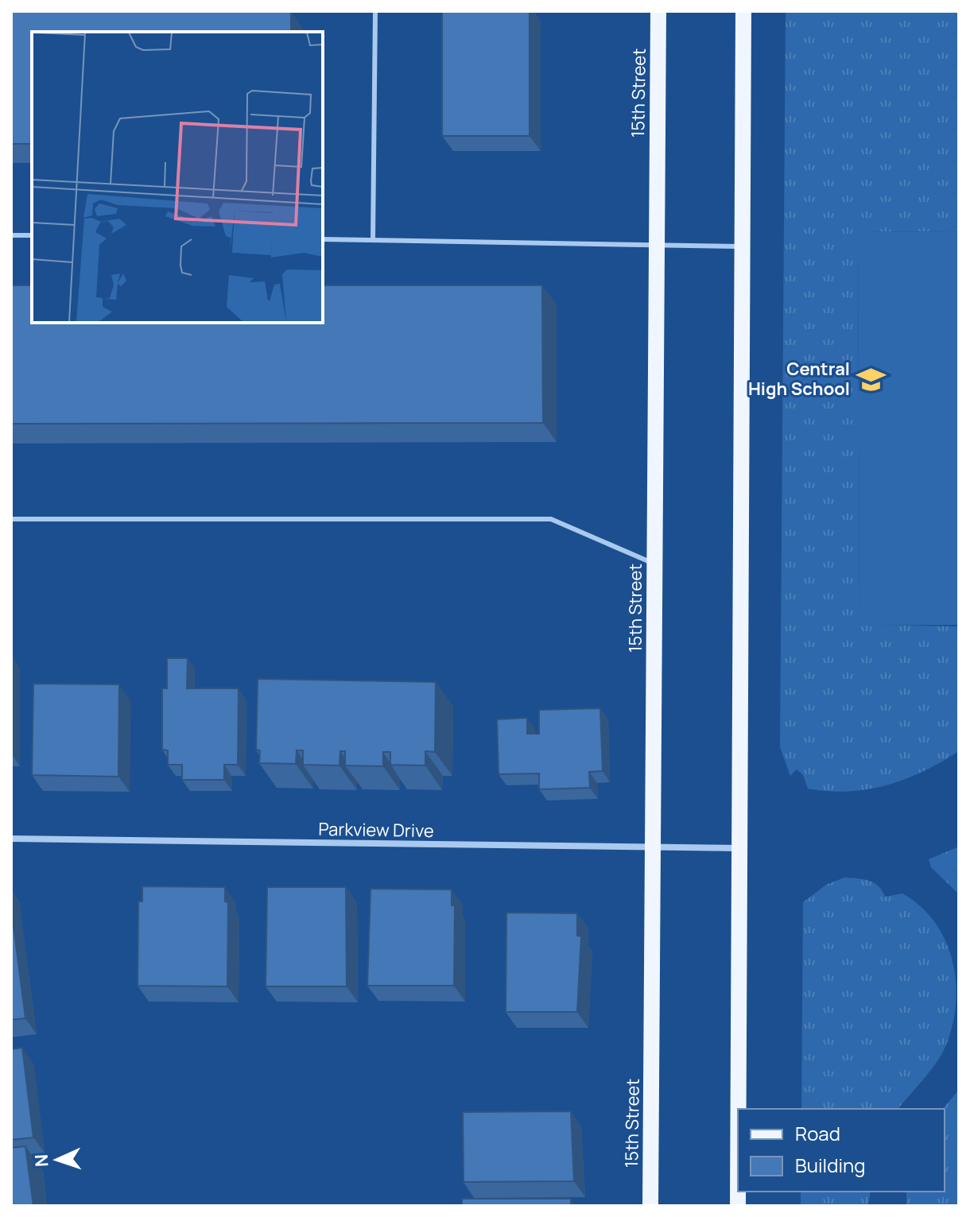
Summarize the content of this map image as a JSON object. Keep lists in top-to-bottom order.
{
  "streets": {
    "main road": ["15th Street"],
    "street": ["Parkview Drive"]
  },
  "crossings": [
    ["15th Street", "Parkview Drive"]
  ],
  "places": {
    "school or university": ["Central High School"]
  },
  "legend": ["Road", "Building"],
  "north": "left"
}
